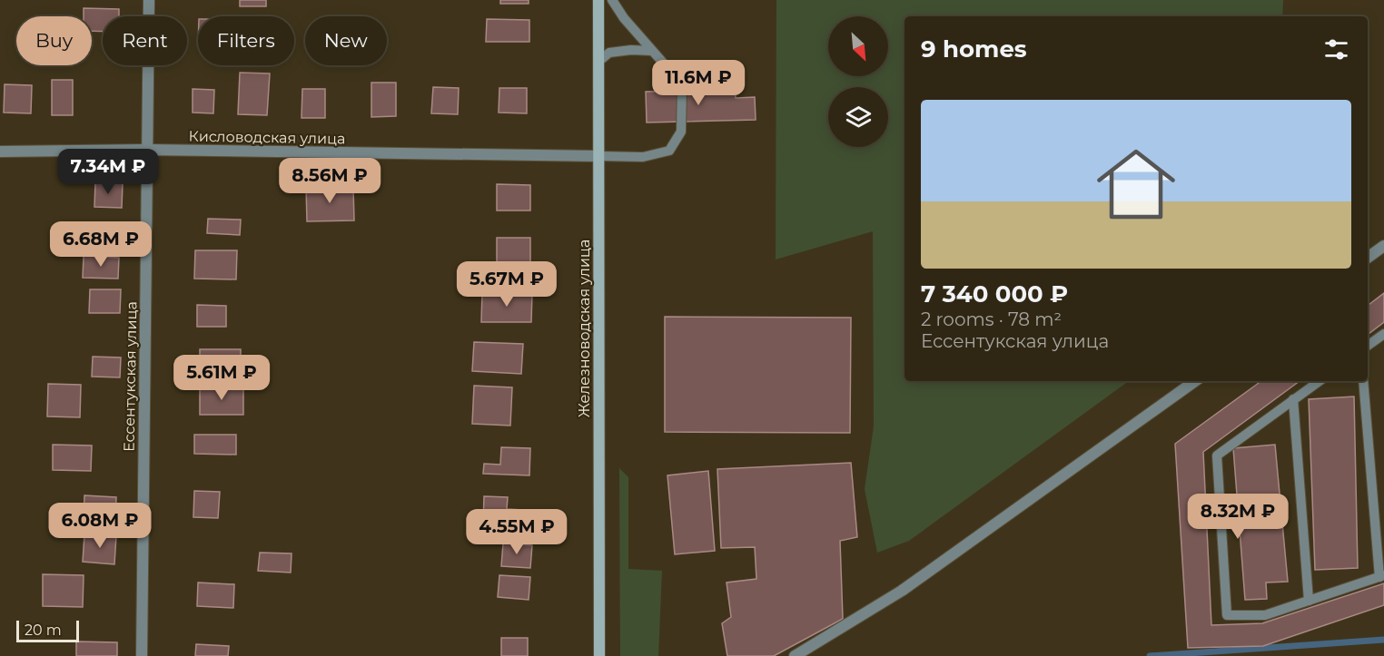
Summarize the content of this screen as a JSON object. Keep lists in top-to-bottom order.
{
  "streets": {
    "main road": ["Железноводская улица"],
    "street": ["Кисловодская улица", "Ессентукская улица"]
  },
  "crossings": [
    ["Кисловодская улица", "Железноводская улица"],
    ["Кисловодская улица", "Ессентукская улица"]
  ],
  "scale_bar": "20 m",
  "north": "bottom right",
  "page": {
    "chip": [
      "Buy",
      "Rent",
      "Filters",
      "New"
    ],
    "heading": "9 homes",
    "price": [
      "11.6M ₽",
      "7.34M ₽",
      "8.56M ₽",
      "6.68M ₽",
      "5.67M ₽",
      "5.61M ₽",
      "8.32M ₽",
      "6.08M ₽",
      "4.55M ₽"
    ],
    "list": [
      {
        "name": "7 340 000 ₽",
        "note": "2 rooms · 78 m² · Ессентукская улица"
      }
    ],
    "scale": "20 m"
  }
}
